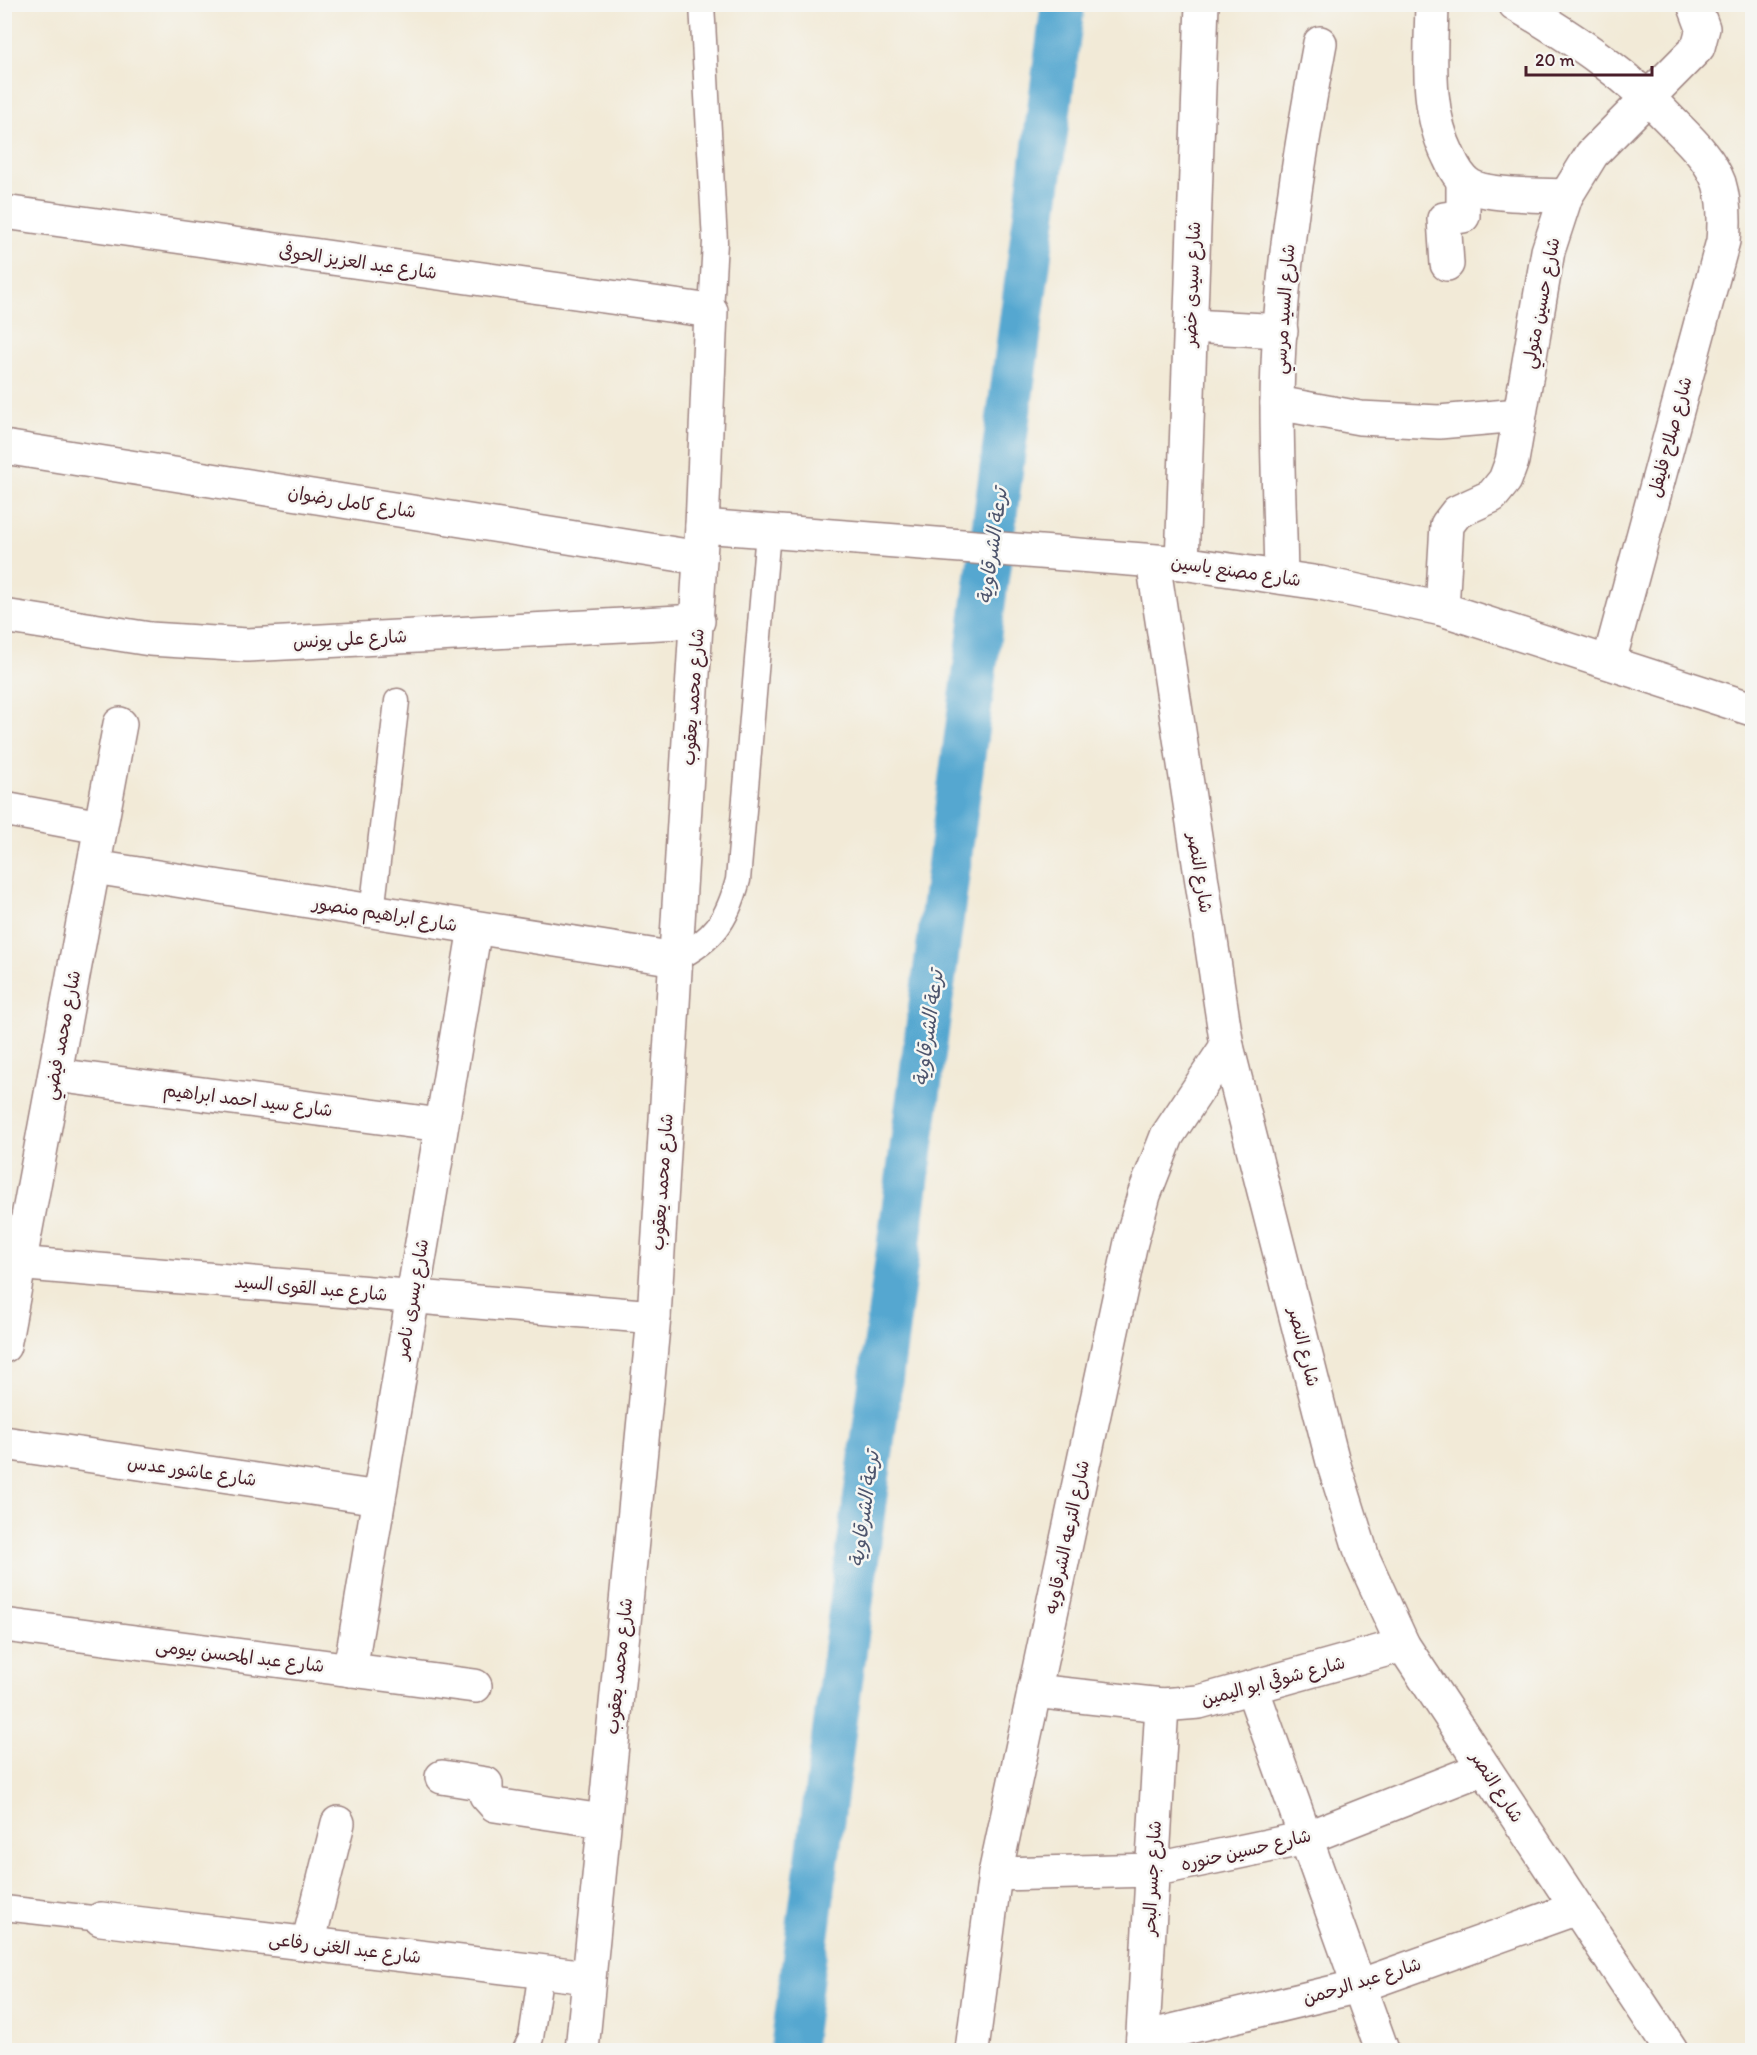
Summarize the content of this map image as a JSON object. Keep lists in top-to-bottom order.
{
  "streets": {
    "street": [
      "شارع عبد العزيز الحوفى",
      "شارع سيدى خضر",
      "شارع حسين متولي",
      "شارع السيد مرسي",
      "شارع صلاح فليفل",
      "شارع كامل رضوان",
      "شارع مصنع ياسين",
      "شارع على يونس",
      "شارع محمد يعقوب",
      "شارع النصر",
      "شارع ابراهيم منصور",
      "شارع محمد فيضي",
      "شارع سيد احمد ابراهيم",
      "شارع عبد القوى السيد",
      "شارع يسرى ناصر",
      "شارع عاشور عدس",
      "شارع الترعه الشرقاويه",
      "شارع عبد المحسن بيومى",
      "شارع شوقي ابو اليمين",
      "شارع حسين حنوره",
      "شارع جسر البحر",
      "شارع عبد الغنى رفاعى",
      "شارع عبد الرحمن"
    ]
  },
  "crossings": [
    ["شارع عبد العزيز الحوفى", "شارع محمد يعقوب"],
    ["شارع سيدى خضر", "شارع مصنع ياسين"],
    ["شارع سيدى خضر", "شارع النصر"],
    ["شارع حسين متولي", "شارع صلاح فليفل"],
    ["شارع حسين متولي", "شارع مصنع ياسين"],
    ["شارع السيد مرسي", "شارع مصنع ياسين"],
    ["شارع صلاح فليفل", "شارع مصنع ياسين"],
    ["شارع كامل رضوان", "شارع مصنع ياسين"],
    ["شارع كامل رضوان", "شارع محمد يعقوب"],
    ["شارع مصنع ياسين", "شارع محمد يعقوب"],
    ["شارع مصنع ياسين", "شارع النصر"],
    ["شارع على يونس", "شارع محمد يعقوب"],
    ["شارع محمد يعقوب", "شارع ابراهيم منصور"],
    ["شارع محمد يعقوب", "شارع عبد القوى السيد"],
    ["شارع محمد يعقوب", "شارع عبد الغنى رفاعى"],
    ["شارع النصر", "شارع الترعه الشرقاويه"],
    ["شارع النصر", "شارع شوقي ابو اليمين"],
    ["شارع النصر", "شارع حسين حنوره"],
    ["شارع النصر", "شارع عبد الرحمن"],
    ["شارع ابراهيم منصور", "شارع محمد فيضي"],
    ["شارع ابراهيم منصور", "شارع يسرى ناصر"],
    ["شارع محمد فيضي", "شارع سيد احمد ابراهيم"],
    ["شارع محمد فيضي", "شارع عبد القوى السيد"],
    ["شارع سيد احمد ابراهيم", "شارع يسرى ناصر"],
    ["شارع عبد القوى السيد", "شارع يسرى ناصر"],
    ["شارع يسرى ناصر", "شارع عاشور عدس"],
    ["شارع يسرى ناصر", "شارع عبد المحسن بيومى"],
    ["شارع الترعه الشرقاويه", "شارع شوقي ابو اليمين"],
    ["شارع الترعه الشرقاويه", "شارع حسين حنوره"],
    ["شارع شوقي ابو اليمين", "شارع جسر البحر"],
    ["شارع حسين حنوره", "شارع جسر البحر"],
    ["شارع جسر البحر", "شارع عبد الرحمن"]
  ],
  "water": ["ترعة الشرقاوية"],
  "scale_bar": "20 m"
}
